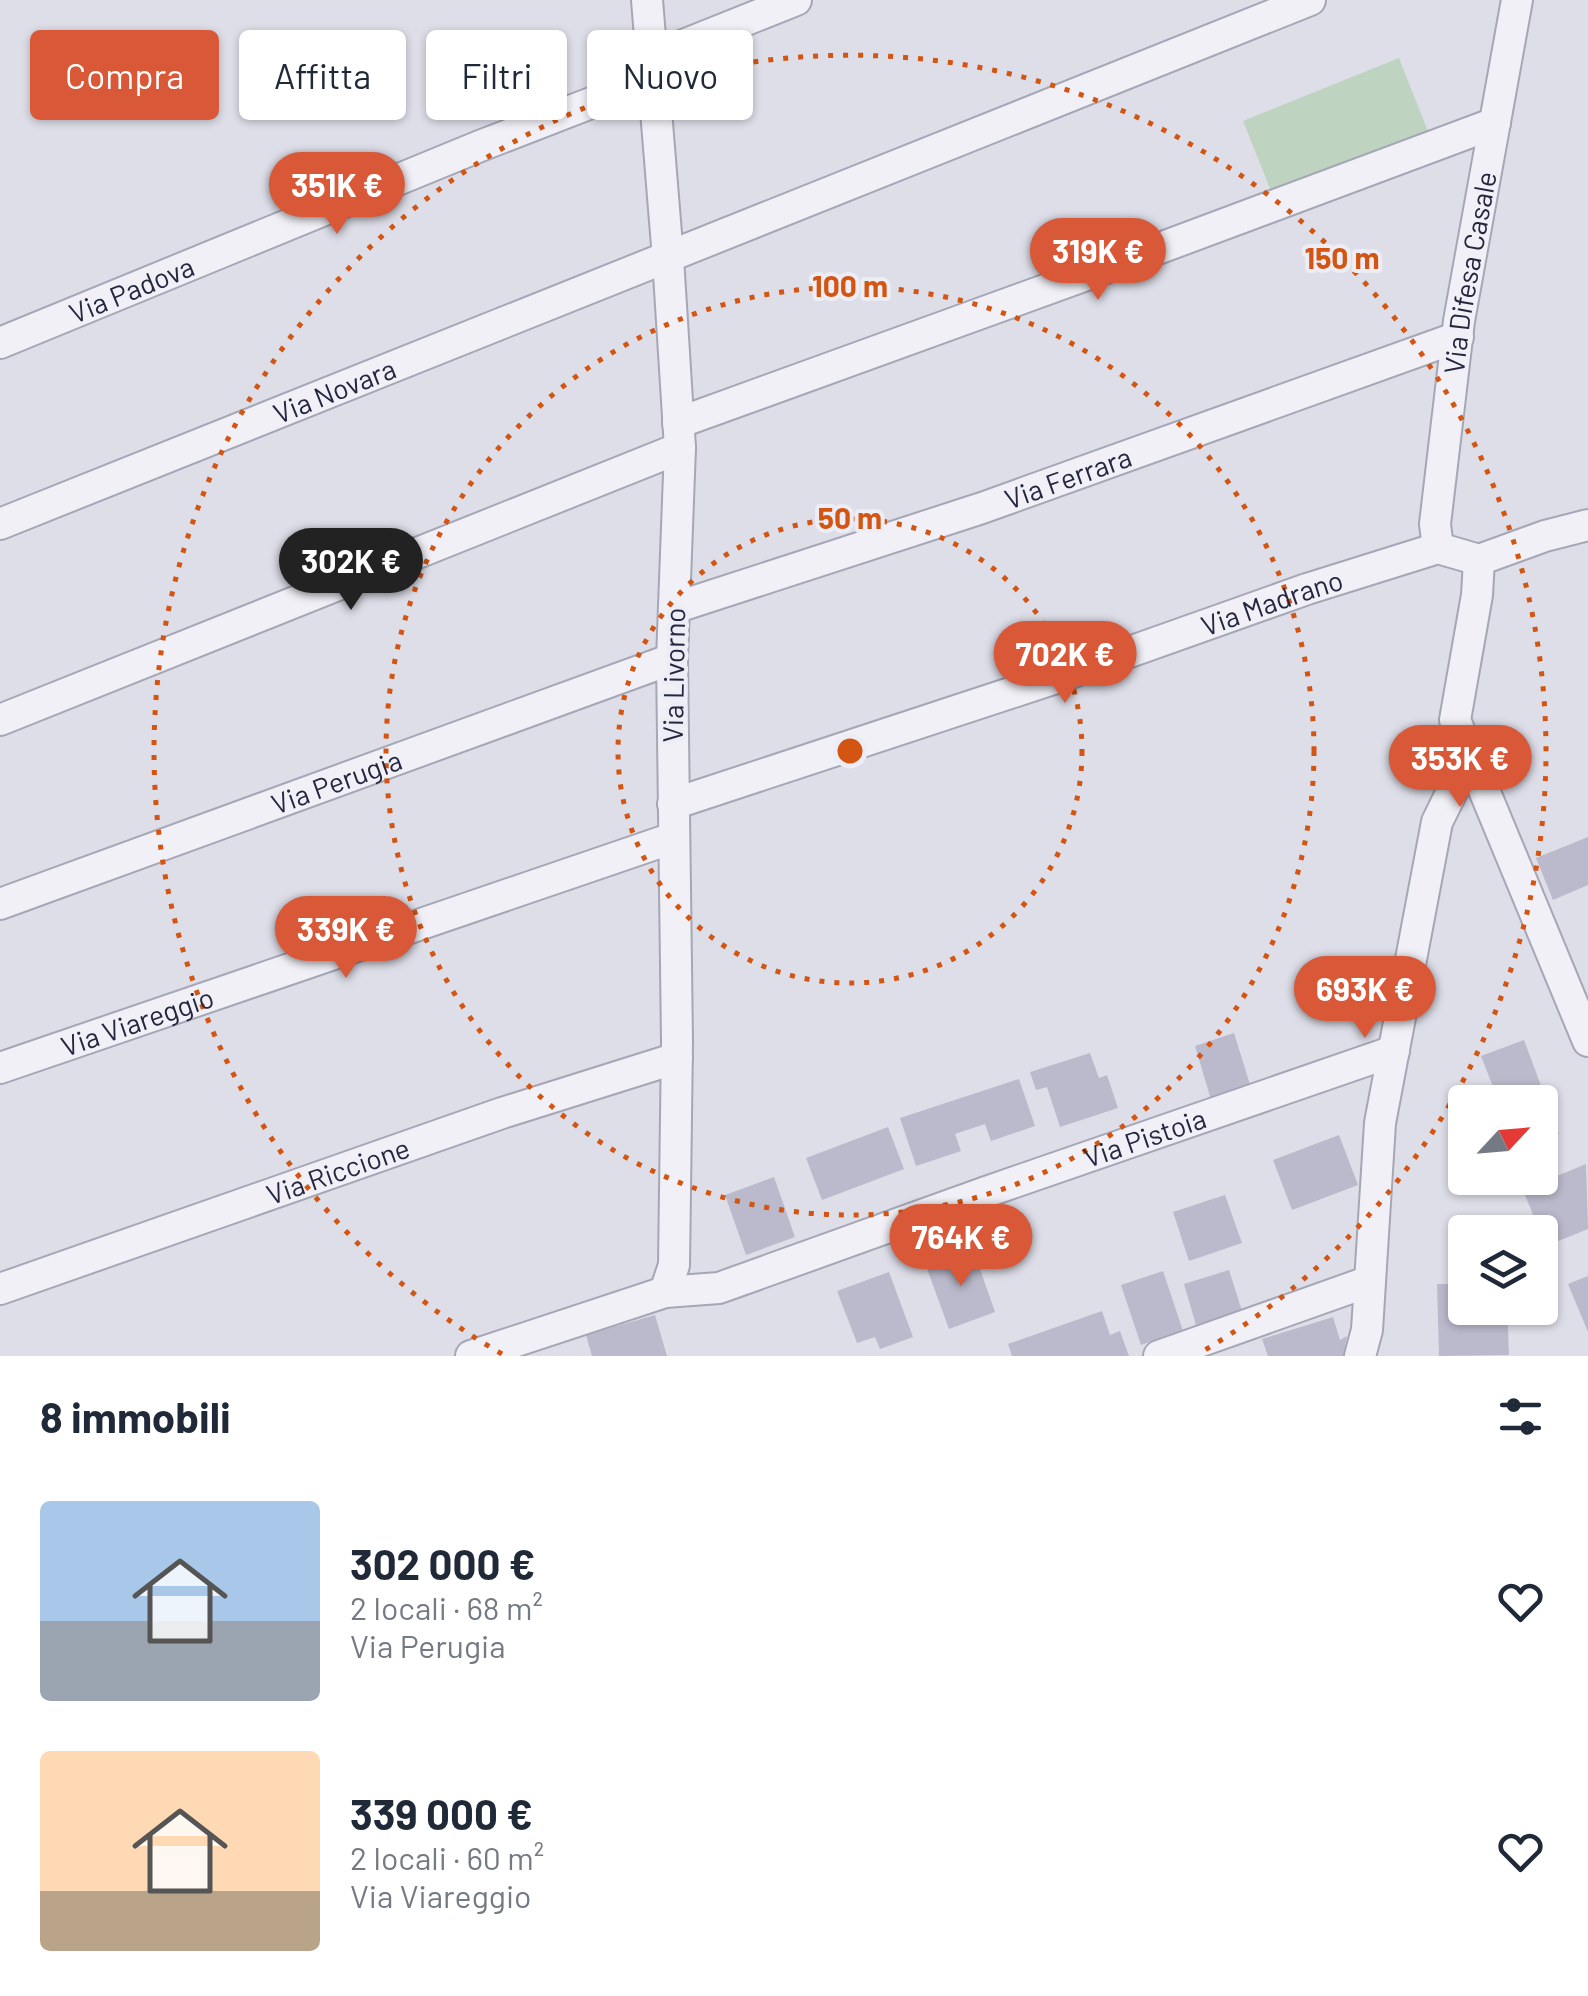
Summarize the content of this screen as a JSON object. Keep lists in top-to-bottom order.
{
  "streets": {
    "street": [
      "Via Difesa Casale",
      "Via Padova",
      "Via Novara",
      "Via Ferrara",
      "Via Madrano",
      "Via Livorno",
      "Via Perugia",
      "Via Viareggio",
      "Via Pistoia",
      "Via Riccione"
    ]
  },
  "crossings": [
    ["Via Difesa Casale", "Via Ferrara"],
    ["Via Difesa Casale", "Via Madrano"],
    ["Via Novara", "Via Livorno"],
    ["Via Ferrara", "Via Livorno"],
    ["Via Madrano", "Via Livorno"],
    ["Via Livorno", "Via Perugia"],
    ["Via Livorno", "Via Viareggio"],
    ["Via Livorno", "Via Pistoia"],
    ["Via Livorno", "Via Riccione"]
  ],
  "north": "top right",
  "page": {
    "chip": [
      "Compra",
      "Affitta",
      "Filtri",
      "Nuovo"
    ],
    "price": [
      "351K €",
      "319K €",
      "302K €",
      "702K €",
      "353K €",
      "339K €",
      "693K €",
      "764K €"
    ],
    "heading": "8 immobili",
    "list": [
      {
        "name": "302 000 €",
        "note": "2 locali · 68 m² · Via Perugia"
      },
      {
        "name": "339 000 €",
        "note": "2 locali · 60 m² · Via Viareggio"
      }
    ]
  },
  "rings": ["150 m", "100 m", "50 m"]
}
